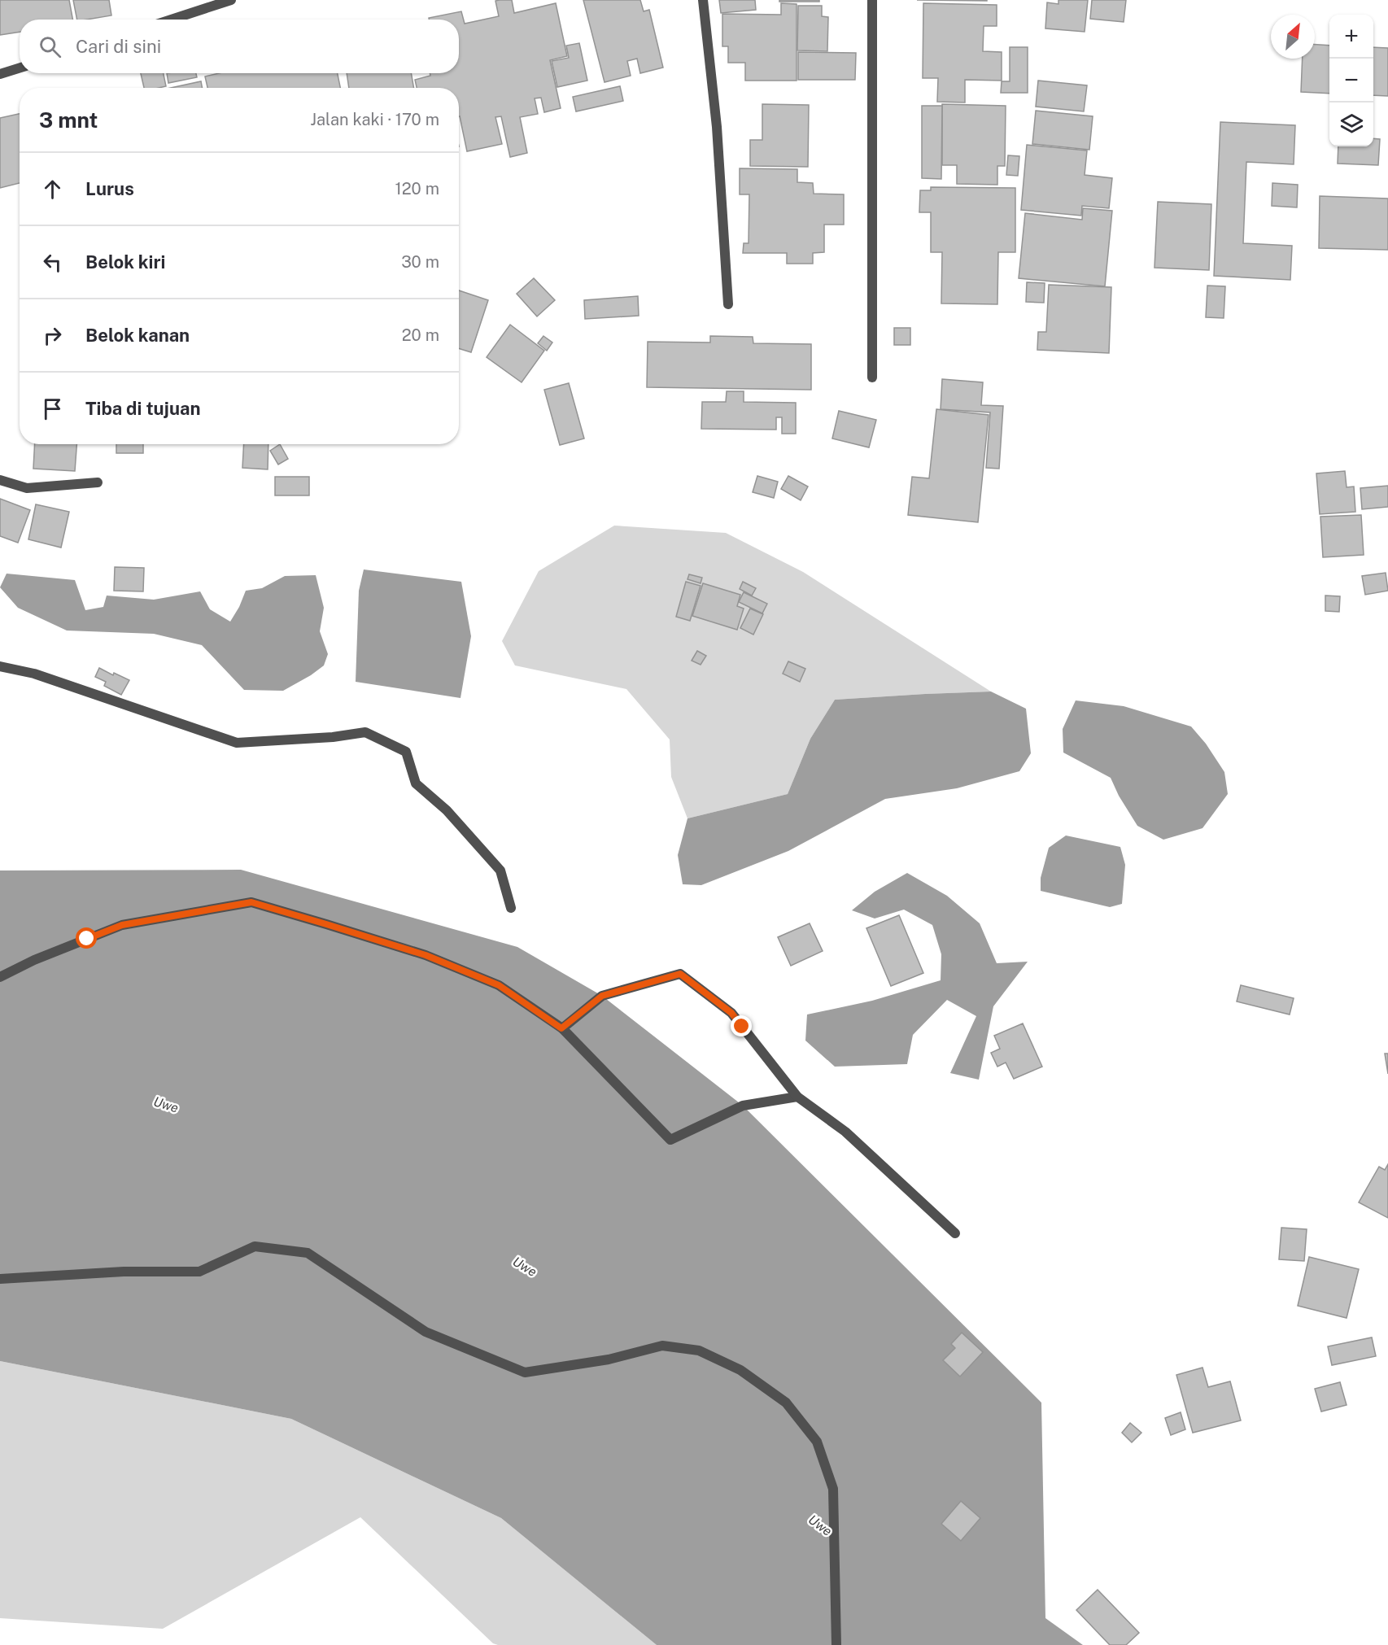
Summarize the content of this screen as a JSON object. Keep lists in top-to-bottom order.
{
  "water": ["Uwe"],
  "north": "top right",
  "page": {
    "map_buttons": ["+", "−"],
    "search": "Cari di sini",
    "heading": ["3 mnt", "Jalan kaki · 170 m"],
    "list": [
      ["Lurus", "120 m"],
      ["Belok kiri", "30 m"],
      ["Belok kanan", "20 m"],
      "Tiba di tujuan"
    ]
  }
}
